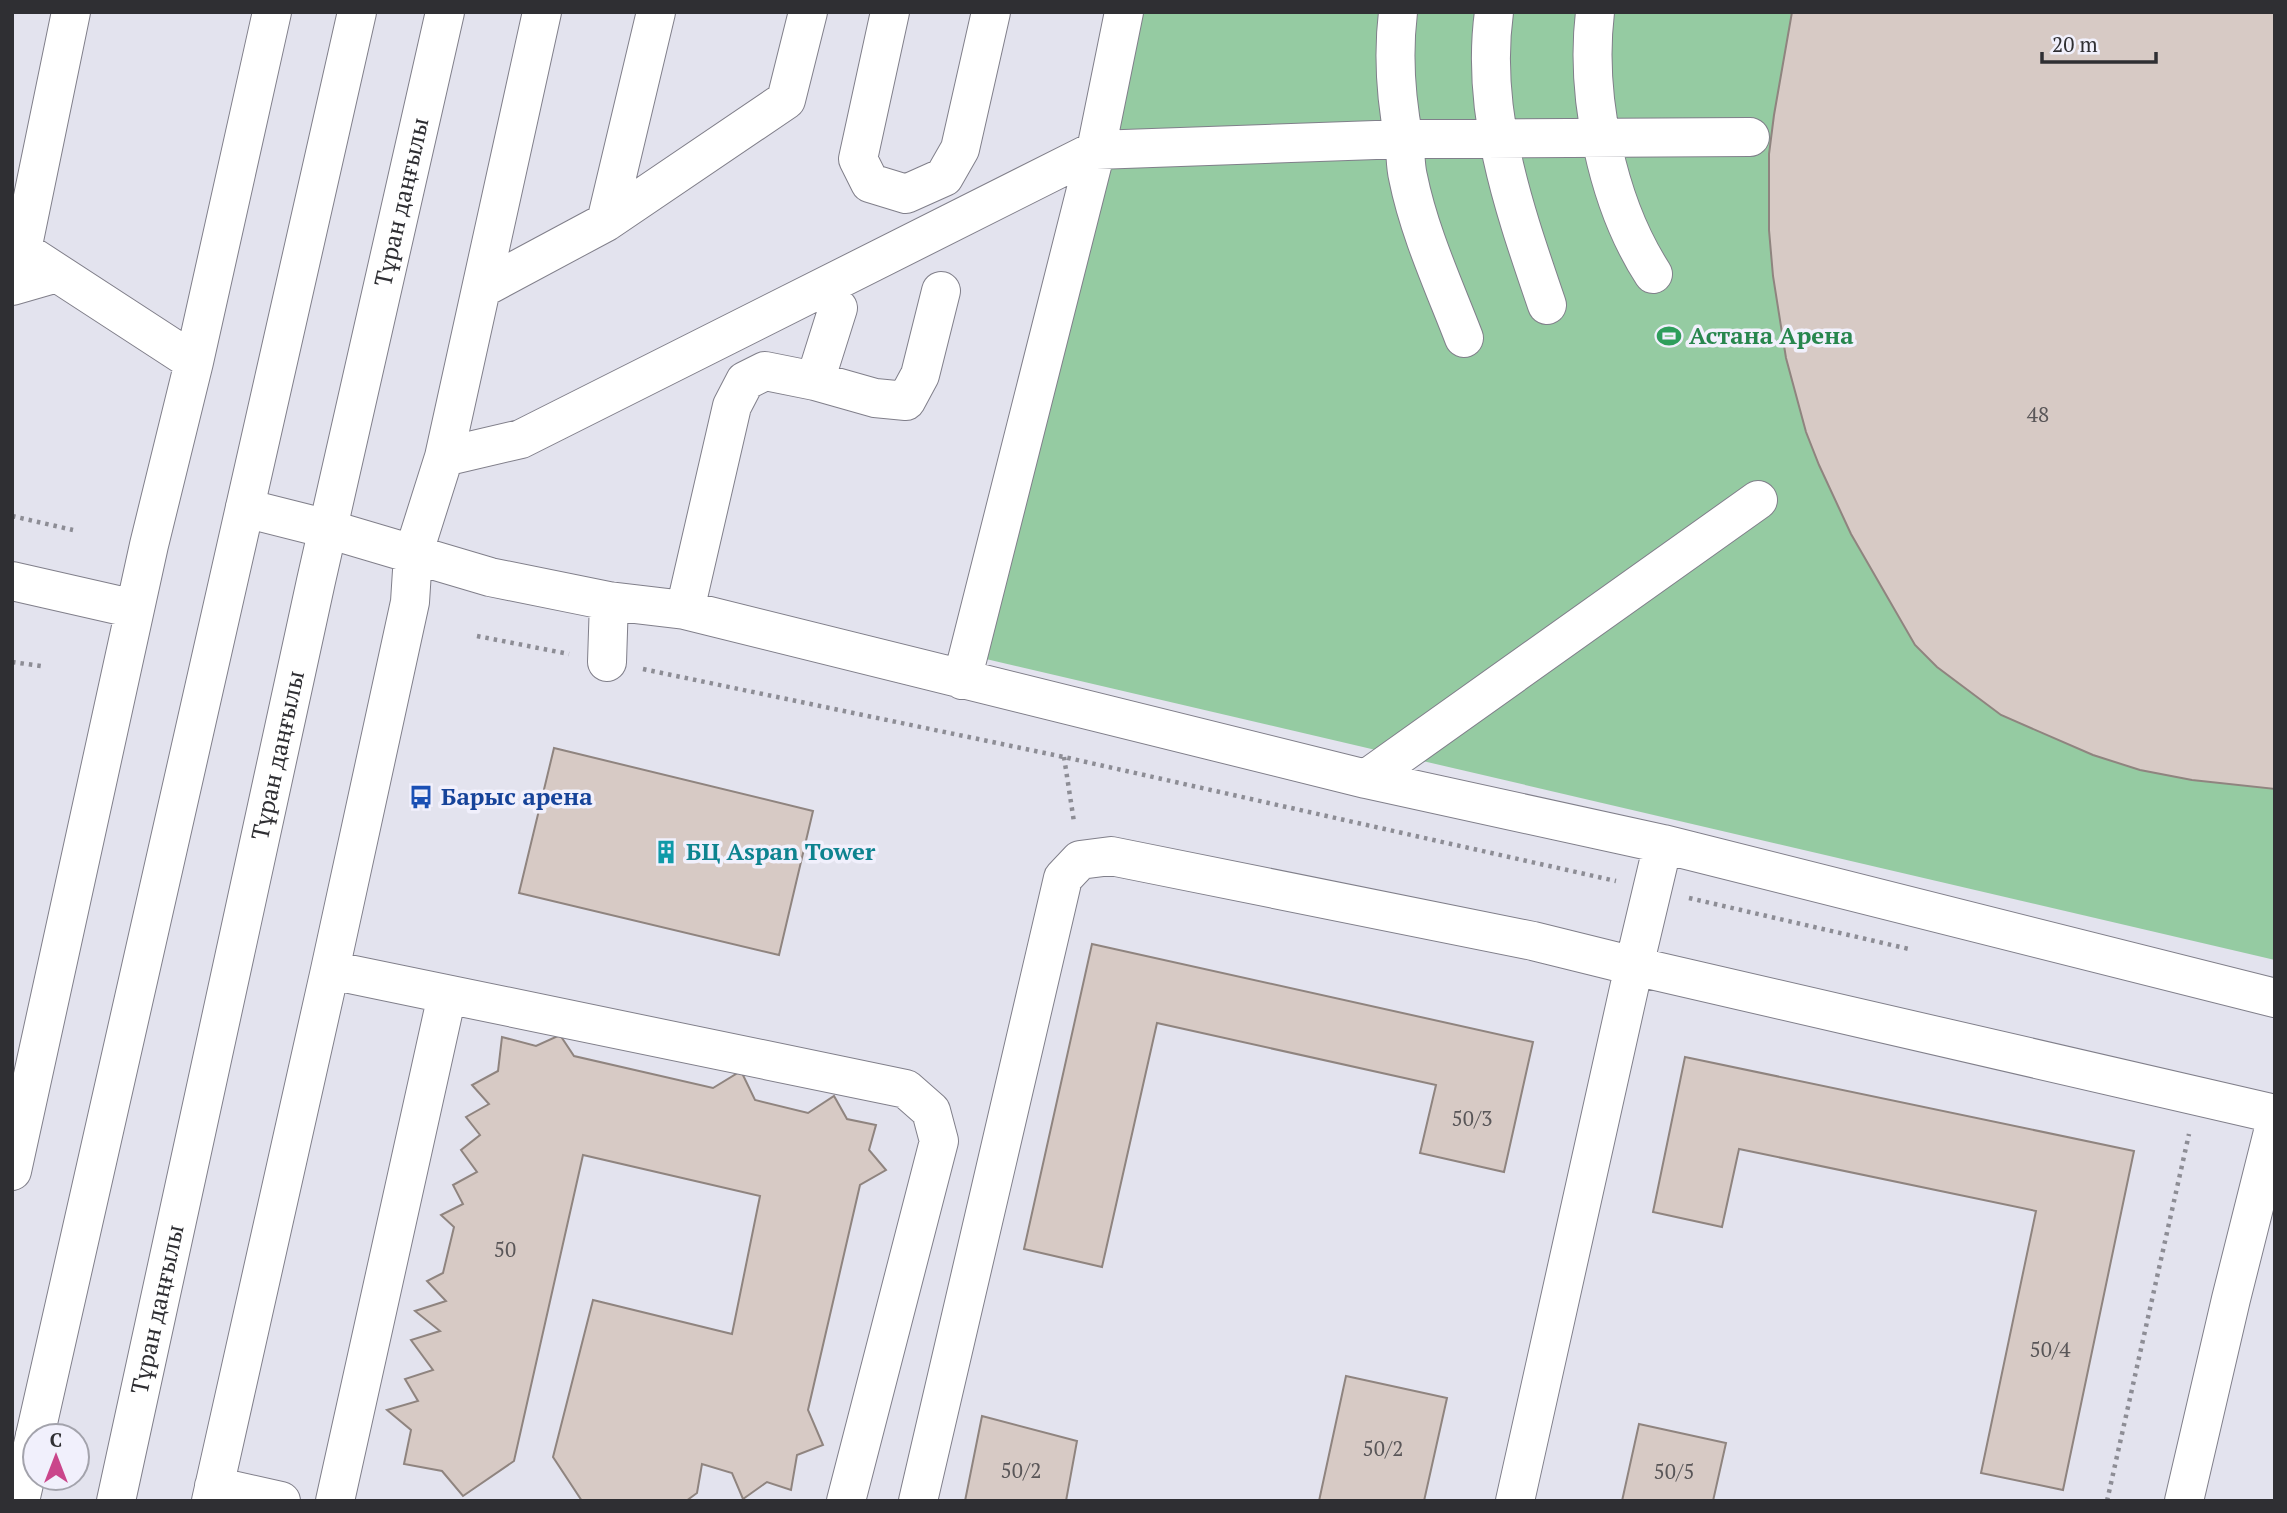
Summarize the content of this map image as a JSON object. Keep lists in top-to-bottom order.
{
  "streets": {
    "main road": ["Тұран даңғылы"]
  },
  "places": {
    "sports": ["Астана Арена"],
    "bus stop": ["Барыс арена"],
    "building": ["БЦ Aspan Tower"]
  },
  "house_numbers": [
    "48",
    "50/3",
    "50",
    "50/4",
    "50/2",
    "50/2",
    "50/5"
  ],
  "scale_bar": "20 m",
  "north": "top"
}
